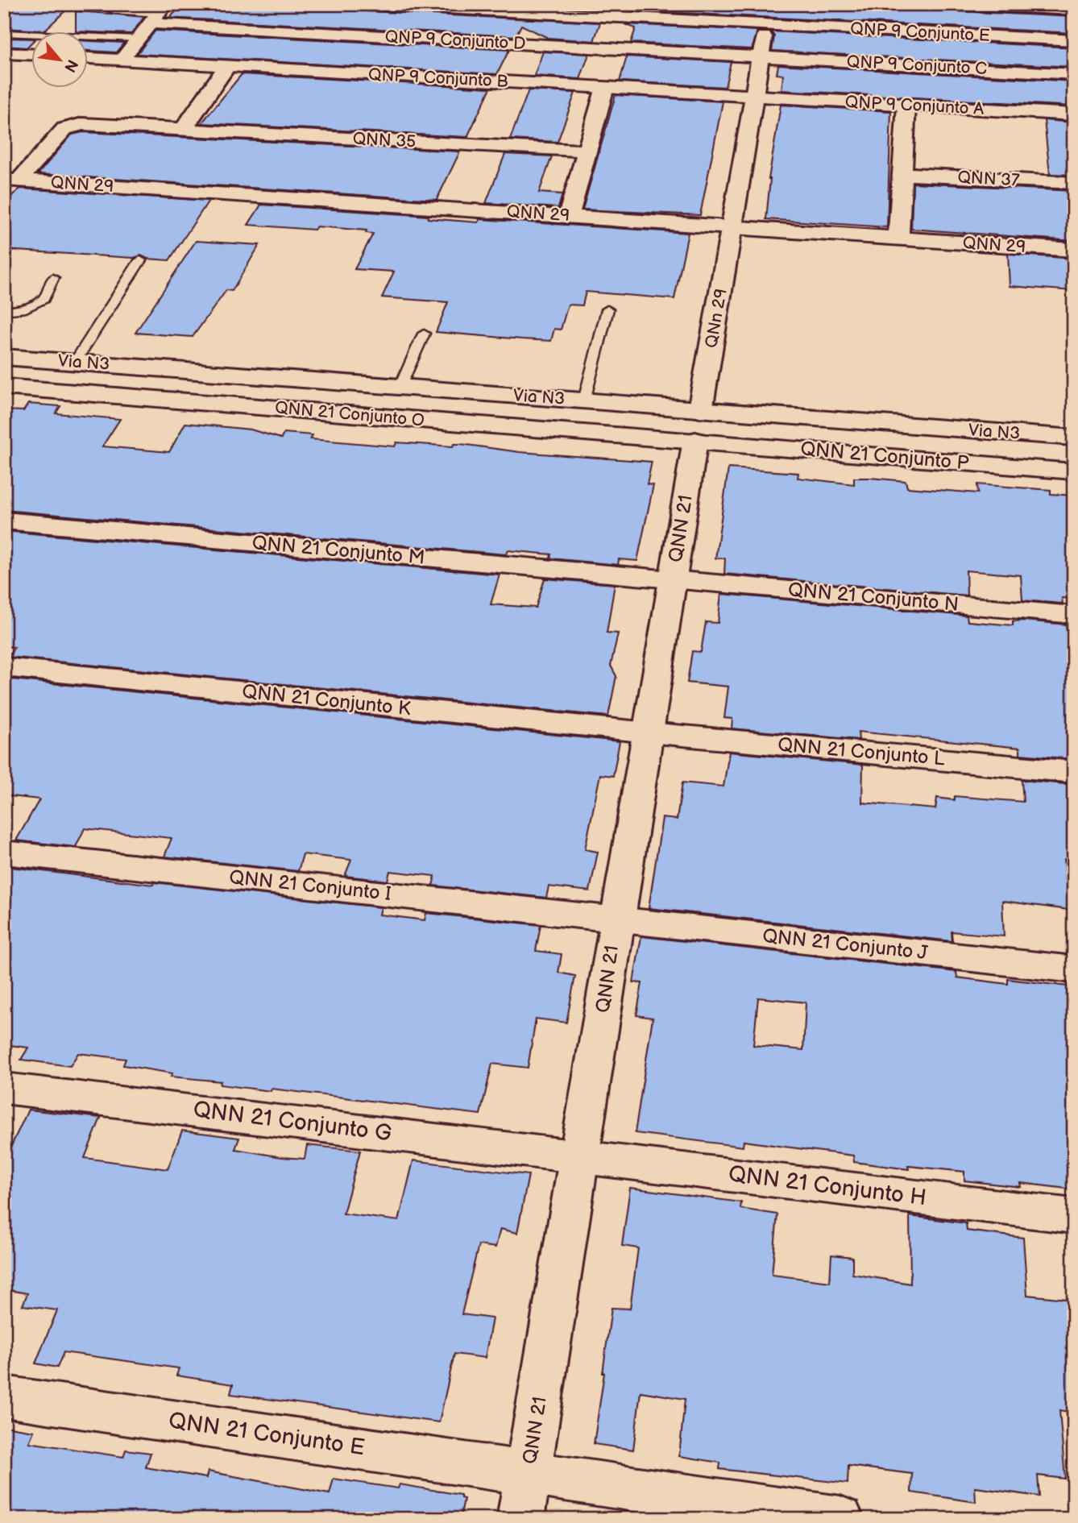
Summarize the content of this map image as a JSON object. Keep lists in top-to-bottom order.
{
  "streets": {
    "street": [
      "QNP 9 Conjunto E",
      "QNP 9 Conjunto D",
      "QNP 9 Conjunto C",
      "QNP 9 Conjunto B",
      "QNP 9 Conjunto A",
      "QNN 35",
      "QNN 37",
      "QNN 29",
      "QNn 29",
      "Via N3",
      "QNN 21 Conjunto O",
      "QNN 21 Conjunto P",
      "QNN 21",
      "QNN 21 Conjunto M",
      "QNN 21 Conjunto N",
      "QNN 21 Conjunto K",
      "QNN 21 Conjunto L",
      "QNN 21 Conjunto I",
      "QNN 21 Conjunto J",
      "QNN 21 Conjunto G",
      "QNN 21 Conjunto H",
      "QNN 21 Conjunto E"
    ]
  },
  "crossings": [
    ["QNP 9 Conjunto D", "QNP 9 Conjunto C"],
    ["QNP 9 Conjunto B", "QNP 9 Conjunto A"],
    ["QNN 35", "QNN 29"],
    ["QNN 29", "QNn 29"],
    ["QNn 29", "Via N3"],
    ["QNn 29", "QNN 21 Conjunto O"],
    ["QNn 29", "QNN 21 Conjunto P"],
    ["QNn 29", "QNN 21"],
    ["Via N3", "QNN 21 Conjunto O"],
    ["Via N3", "QNN 21 Conjunto P"],
    ["Via N3", "QNN 21"],
    ["QNN 21 Conjunto O", "QNN 21 Conjunto P"],
    ["QNN 21 Conjunto O", "QNN 21"],
    ["QNN 21 Conjunto P", "QNN 21"],
    ["QNN 21", "QNN 21 Conjunto M"],
    ["QNN 21", "QNN 21 Conjunto N"],
    ["QNN 21", "QNN 21 Conjunto K"],
    ["QNN 21", "QNN 21 Conjunto L"],
    ["QNN 21", "QNN 21 Conjunto I"],
    ["QNN 21", "QNN 21 Conjunto J"],
    ["QNN 21", "QNN 21 Conjunto G"],
    ["QNN 21", "QNN 21 Conjunto H"],
    ["QNN 21", "QNN 21 Conjunto E"],
    ["QNN 21 Conjunto M", "QNN 21 Conjunto N"],
    ["QNN 21 Conjunto K", "QNN 21 Conjunto L"],
    ["QNN 21 Conjunto I", "QNN 21 Conjunto J"],
    ["QNN 21 Conjunto G", "QNN 21 Conjunto H"]
  ],
  "north": "bottom right"
}
